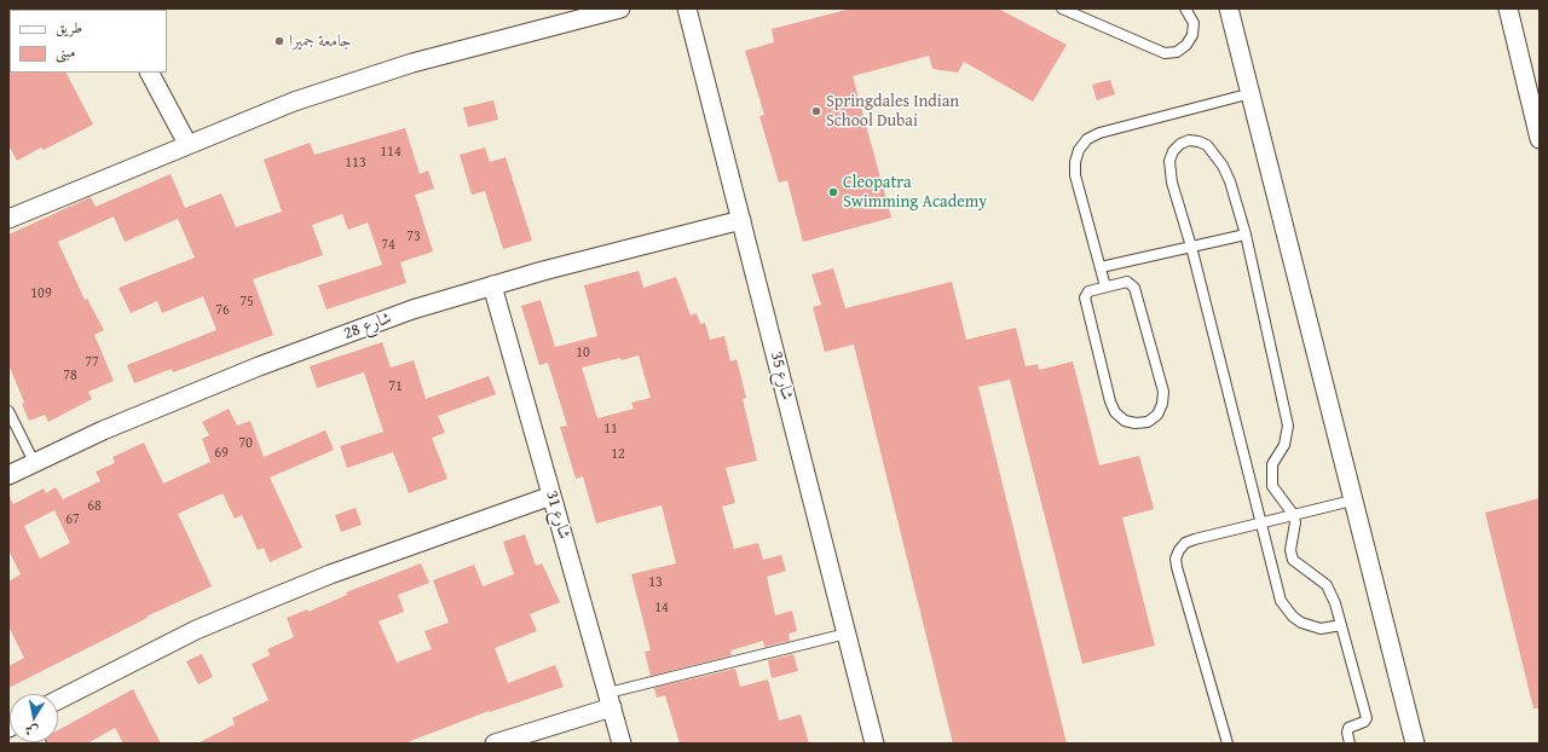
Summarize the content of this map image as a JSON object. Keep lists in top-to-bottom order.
{
  "streets": {
    "street": ["شارع 28", "شارع 35", "شارع 31"]
  },
  "crossings": [
    ["شارع 28", "شارع 35"],
    ["شارع 28", "شارع 31"]
  ],
  "places": ["جامعة جميرا", "Springdales Indian School Dubai", "Cleopatra Swimming Academy"],
  "house_numbers": [
    "114",
    "113",
    "73",
    "74",
    "109",
    "75",
    "76",
    "10",
    "77",
    "78",
    "71",
    "11",
    "70",
    "69",
    "12",
    "68",
    "67",
    "13",
    "14"
  ],
  "legend": ["طريق", "مبنى"],
  "north": "bottom"
}
